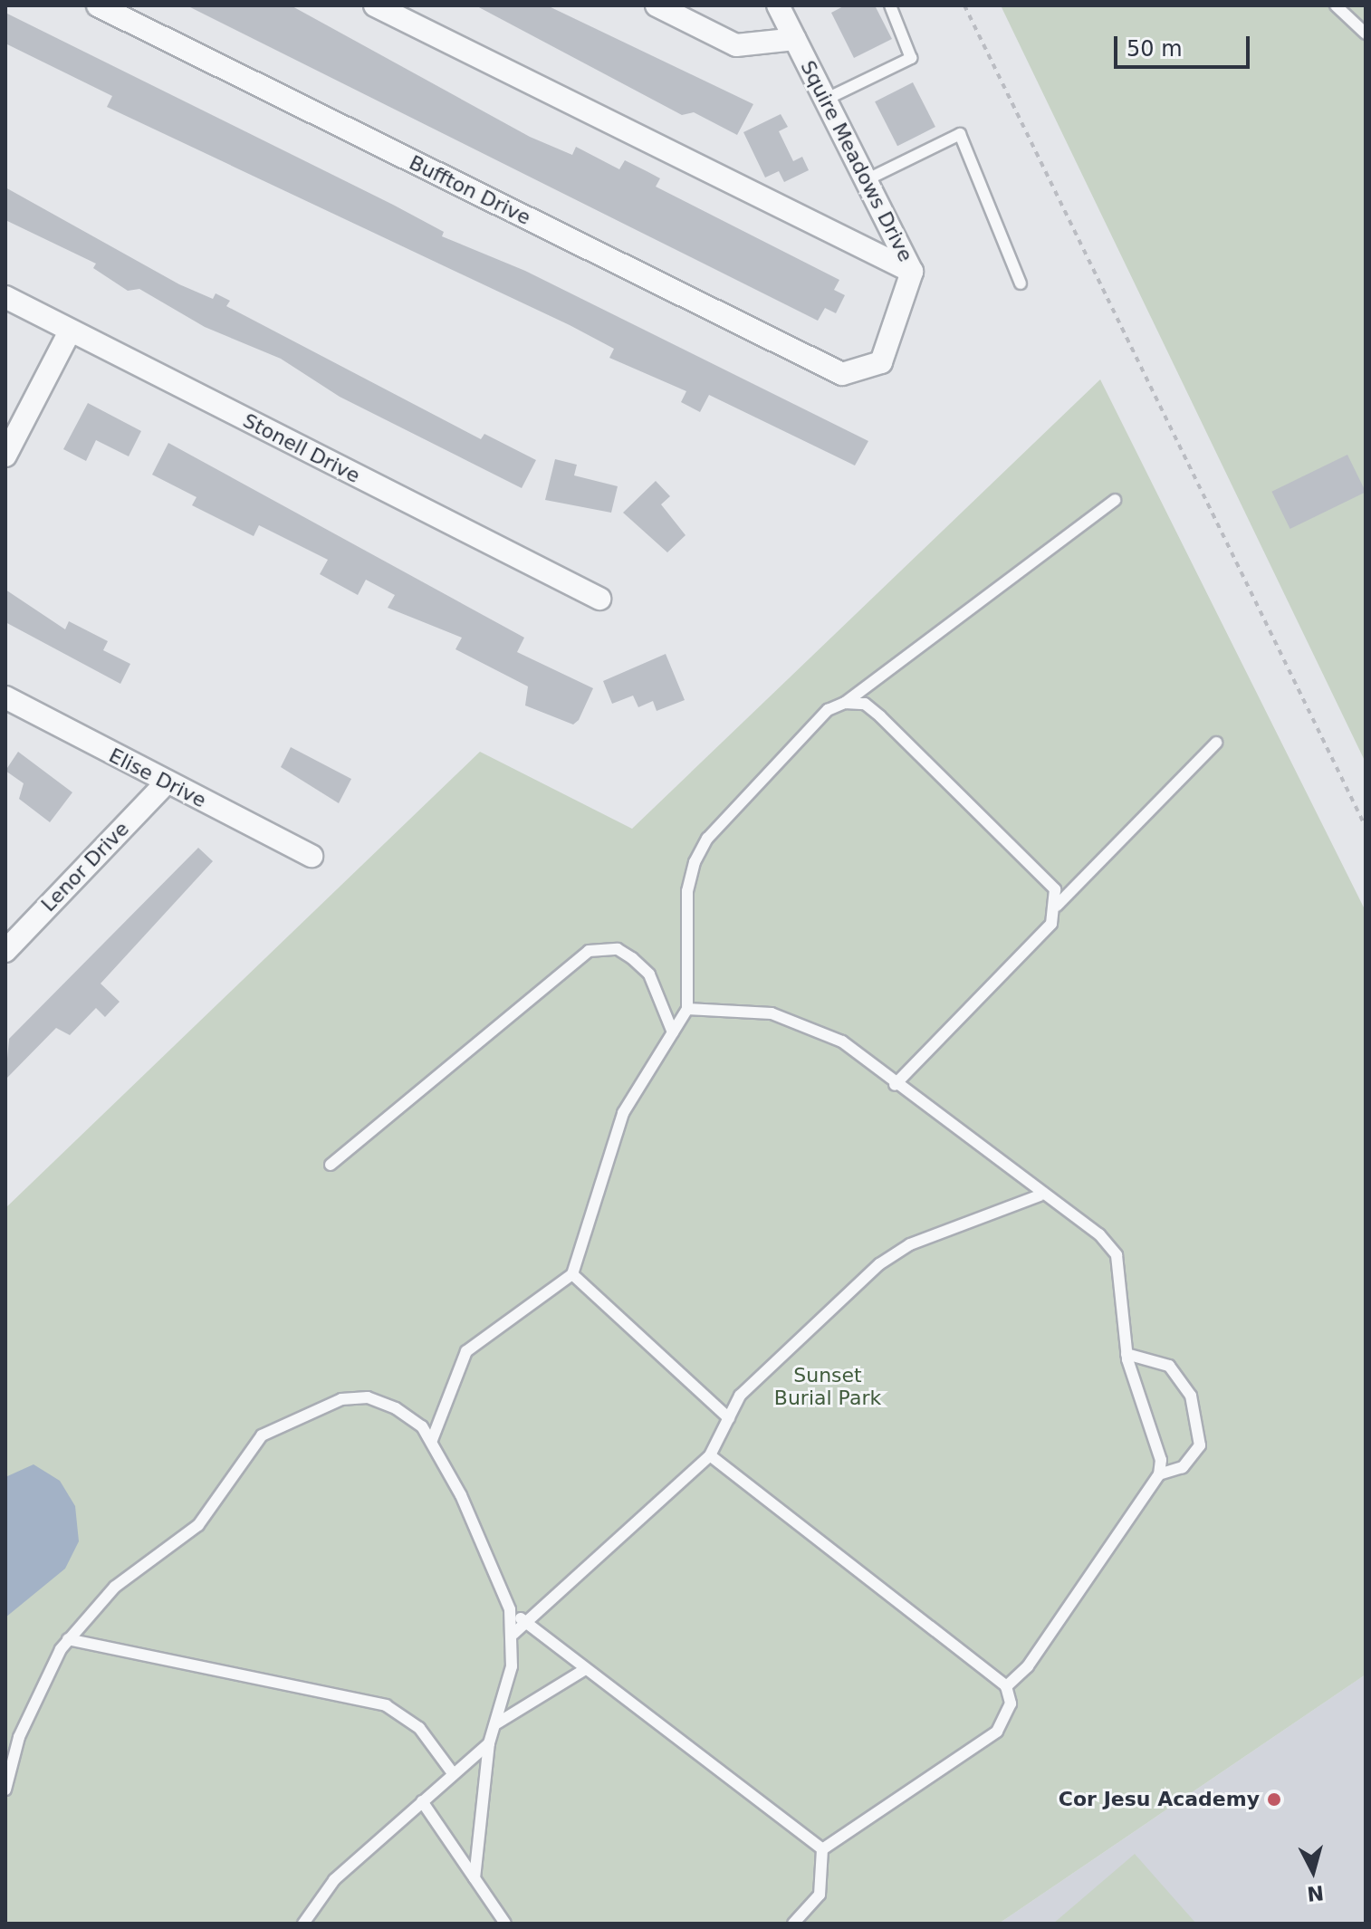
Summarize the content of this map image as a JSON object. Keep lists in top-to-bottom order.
{
  "streets": {
    "street": [
      "Squire Meadows Drive",
      "Buffton Drive",
      "Stonell Drive",
      "Elise Drive",
      "Lenor Drive"
    ]
  },
  "crossings": [
    ["Squire Meadows Drive", "Buffton Drive"],
    ["Elise Drive", "Lenor Drive"]
  ],
  "parks": ["Sunset Burial Park"],
  "places": ["Cor Jesu Academy"],
  "scale_bar": "50 m",
  "north": "bottom"
}
